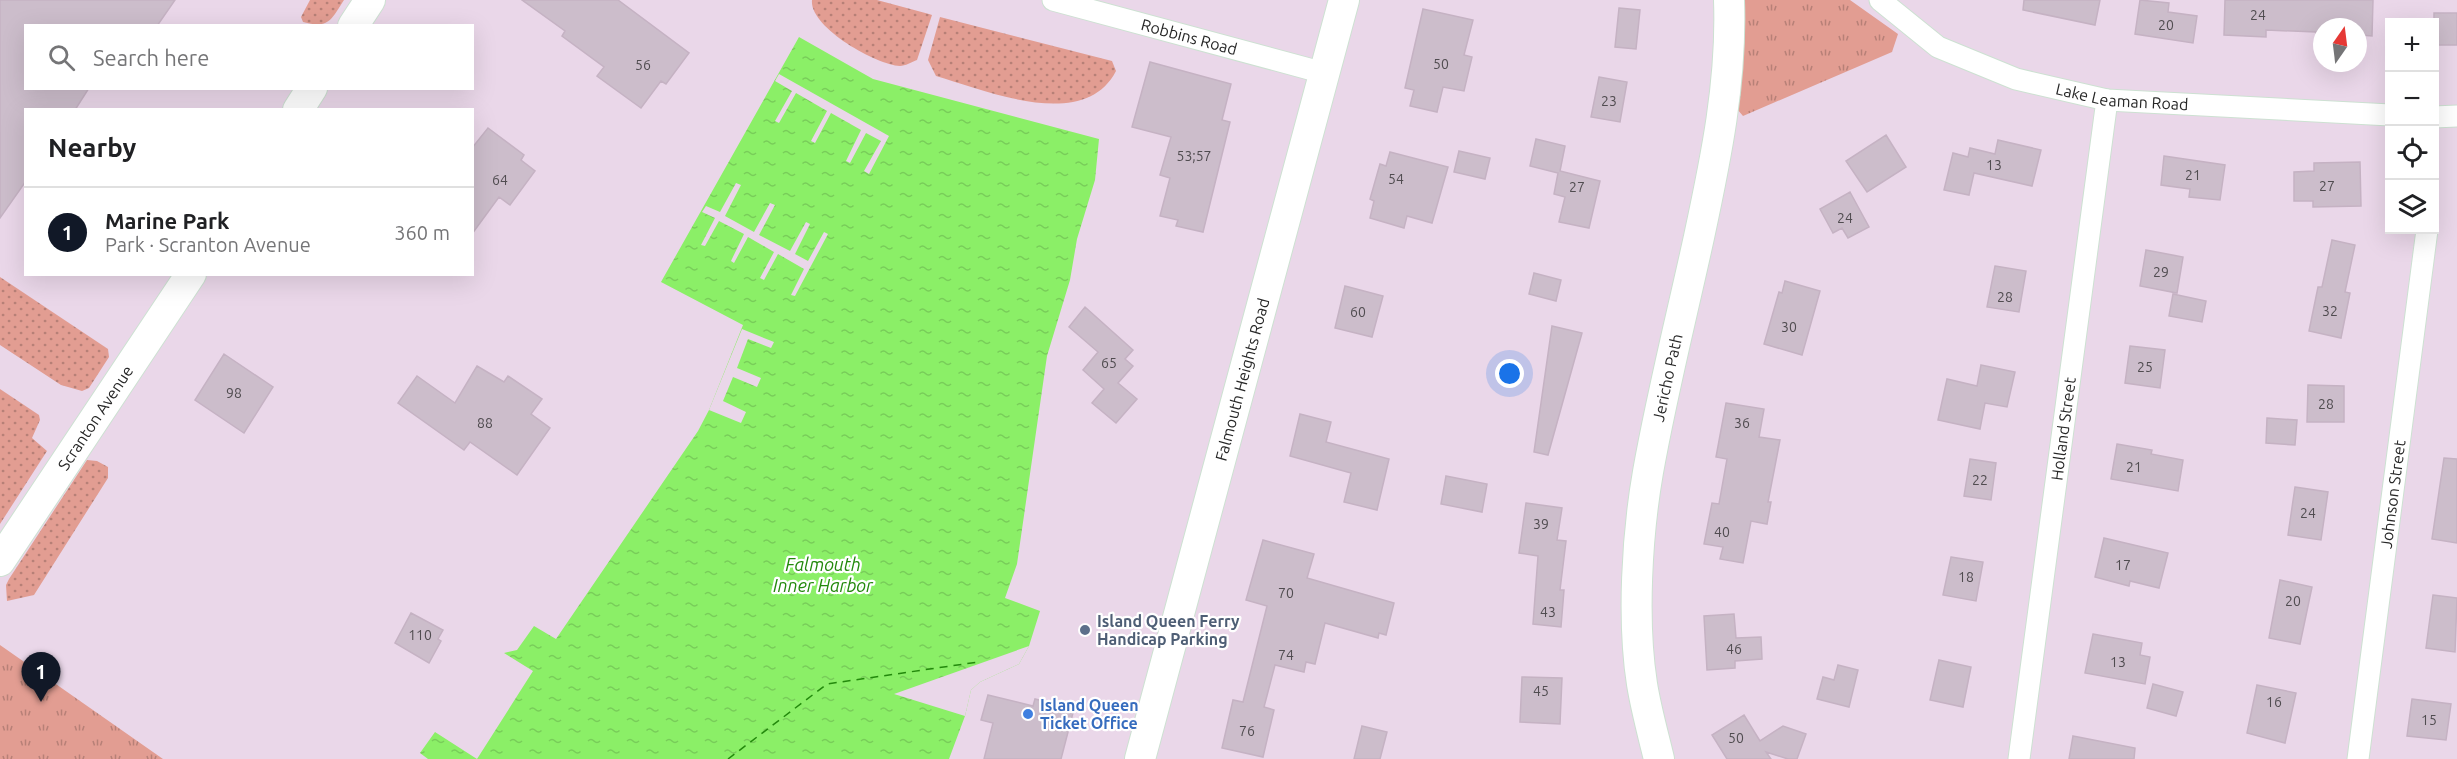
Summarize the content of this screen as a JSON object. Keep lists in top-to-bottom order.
{
  "streets": {
    "street": [
      "Robbins Road",
      "Lake Leaman Road",
      "Jericho Path",
      "Falmouth Heights Road",
      "Scranton Avenue",
      "Holland Street",
      "Johnson Street"
    ]
  },
  "crossings": [
    ["Robbins Road", "Falmouth Heights Road"],
    ["Lake Leaman Road", "Holland Street"]
  ],
  "water": ["Falmouth Inner Harbor"],
  "places": ["Island Queen Ferry Handicap Parking", "Island Queen Ticket Office"],
  "house_numbers": [
    "24",
    "20",
    "50",
    "56",
    "23",
    "53;57",
    "13",
    "21",
    "54",
    "64",
    "27",
    "27",
    "24",
    "29",
    "28",
    "32",
    "60",
    "30",
    "65",
    "25",
    "98",
    "28",
    "88",
    "36",
    "21",
    "22",
    "24",
    "39",
    "40",
    "17",
    "18",
    "70",
    "20",
    "43",
    "110",
    "46",
    "74",
    "13",
    "45",
    "16",
    "15",
    "76",
    "50"
  ],
  "north": "top",
  "page": {
    "map_buttons": ["+", "−"],
    "search": "Search here",
    "heading": "Nearby",
    "list": [
      {
        "mark": "1",
        "name": "Marine Park",
        "note": "Park · Scranton Avenue",
        "value": "360 m"
      }
    ],
    "pins": "1"
  }
}
